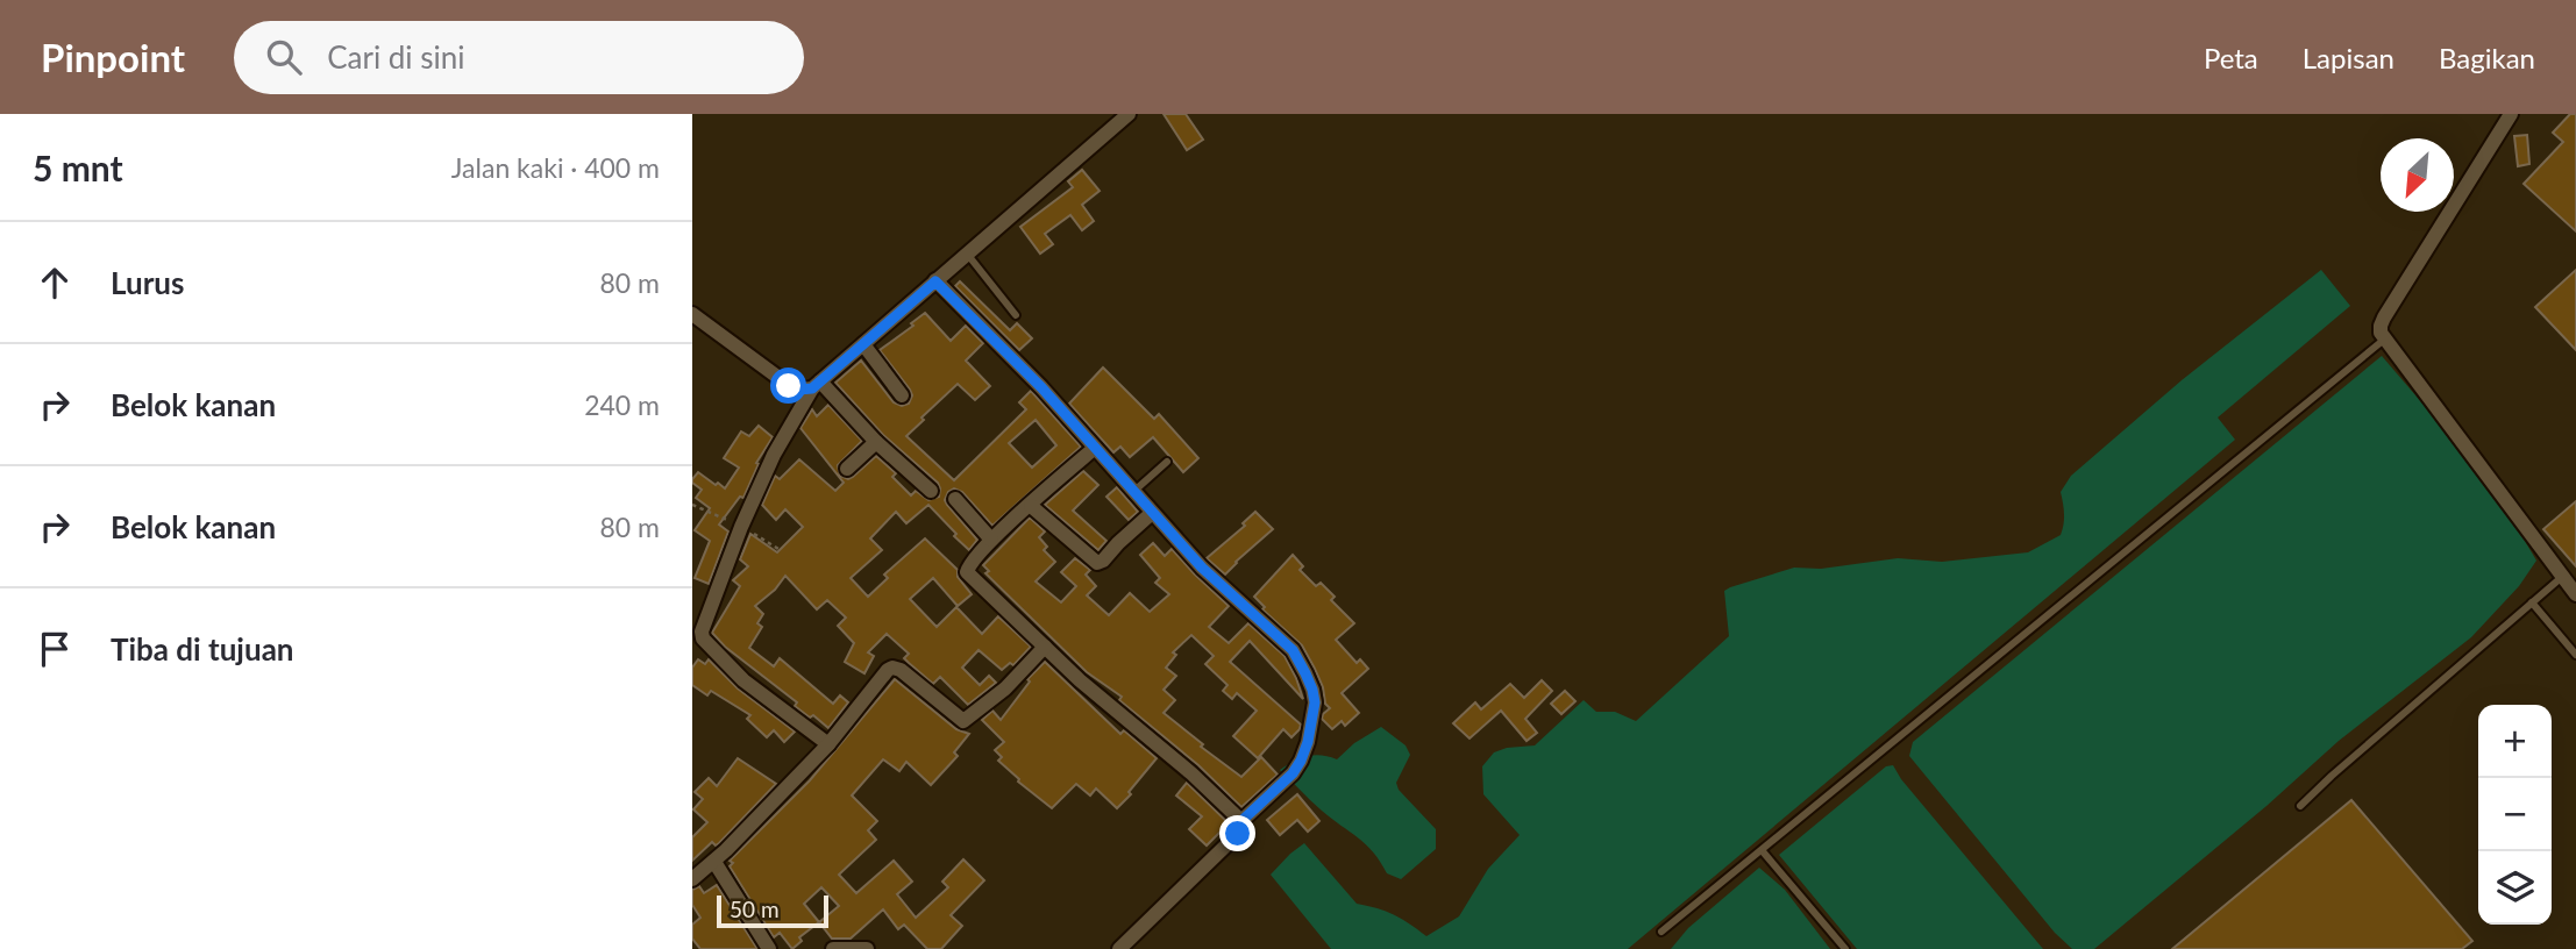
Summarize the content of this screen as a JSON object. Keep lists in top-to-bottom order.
{
  "scale_bar": "50 m",
  "north": "bottom left",
  "page": {
    "header": "Pinpoint",
    "search": "Cari di sini",
    "nav": ["Peta", "Lapisan", "Bagikan"],
    "heading": ["5 mnt", "Jalan kaki · 400 m"],
    "list": [
      ["Lurus", "80 m"],
      ["Belok kanan", "240 m"],
      ["Belok kanan", "80 m"],
      "Tiba di tujuan"
    ],
    "map_buttons": ["+", "−"],
    "scale": "50 m"
  }
}
